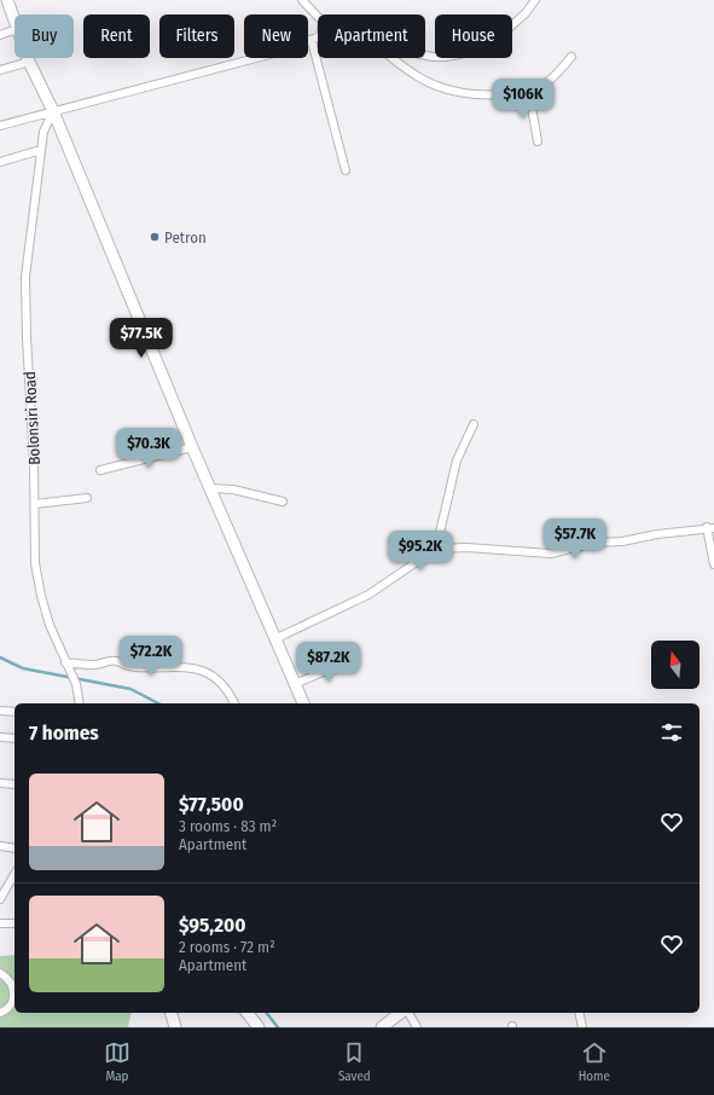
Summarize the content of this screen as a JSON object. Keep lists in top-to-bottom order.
{
  "streets": {
    "street": ["Bolonsiri Road"]
  },
  "places": ["Petron"],
  "north": "top",
  "page": {
    "chip": [
      "Buy",
      "Rent",
      "Filters",
      "New",
      "Apartment",
      "House"
    ],
    "price": [
      "$106K",
      "$77.5K",
      "$70.3K",
      "$57.7K",
      "$95.2K",
      "$72.2K",
      "$87.2K"
    ],
    "heading": "7 homes",
    "list": [
      {
        "name": "$77,500",
        "note": "3 rooms · 83 m² · Apartment"
      },
      {
        "name": "$95,200",
        "note": "2 rooms · 72 m² · Apartment"
      }
    ],
    "tabs": ["Map", "Saved", "Home"]
  }
}
